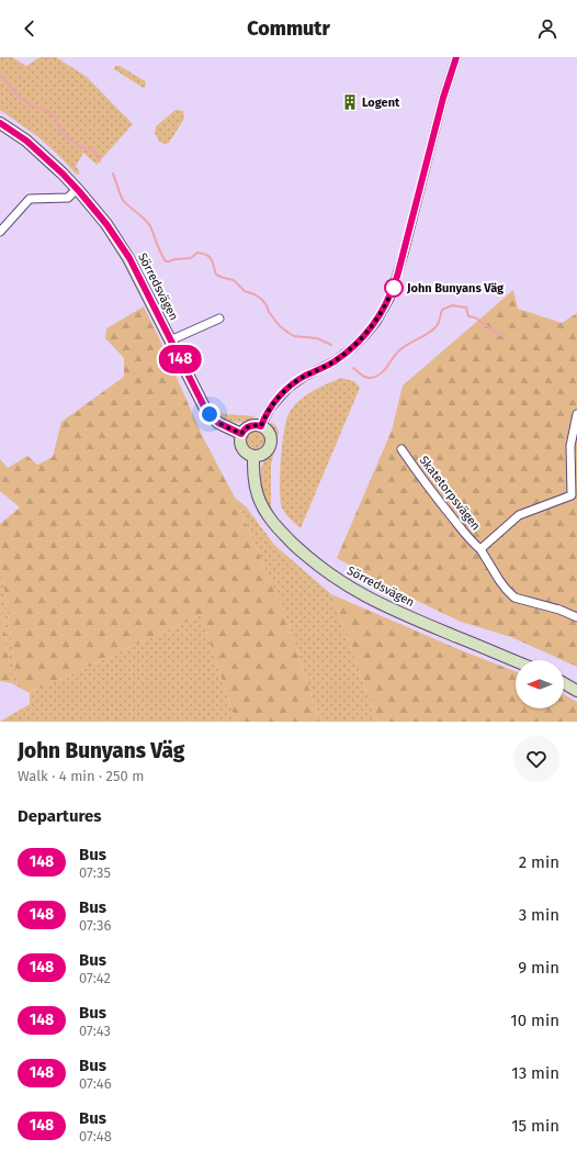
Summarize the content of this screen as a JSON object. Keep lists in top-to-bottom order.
{
  "streets": {
    "street": ["Sörredsvägen", "Skatetorpsvägen"]
  },
  "places": {
    "building": ["Logent"],
    "other": ["John Bunyans Väg"]
  },
  "lines": ["bus line 148"],
  "north": "left",
  "page": {
    "header": "Commutr",
    "on_map": "148",
    "heading": [
      ["John Bunyans Väg", "Walk · 4 min · 250 m"],
      "Departures"
    ],
    "list": [
      {
        "mark": "148",
        "name": "Bus",
        "note": "07:35",
        "value": "2 min"
      },
      {
        "mark": "148",
        "name": "Bus",
        "note": "07:36",
        "value": "3 min"
      },
      {
        "mark": "148",
        "name": "Bus",
        "note": "07:42",
        "value": "9 min"
      },
      {
        "mark": "148",
        "name": "Bus",
        "note": "07:43",
        "value": "10 min"
      },
      {
        "mark": "148",
        "name": "Bus",
        "note": "07:46",
        "value": "13 min"
      },
      {
        "mark": "148",
        "name": "Bus",
        "note": "07:48",
        "value": "15 min"
      }
    ]
  }
}
